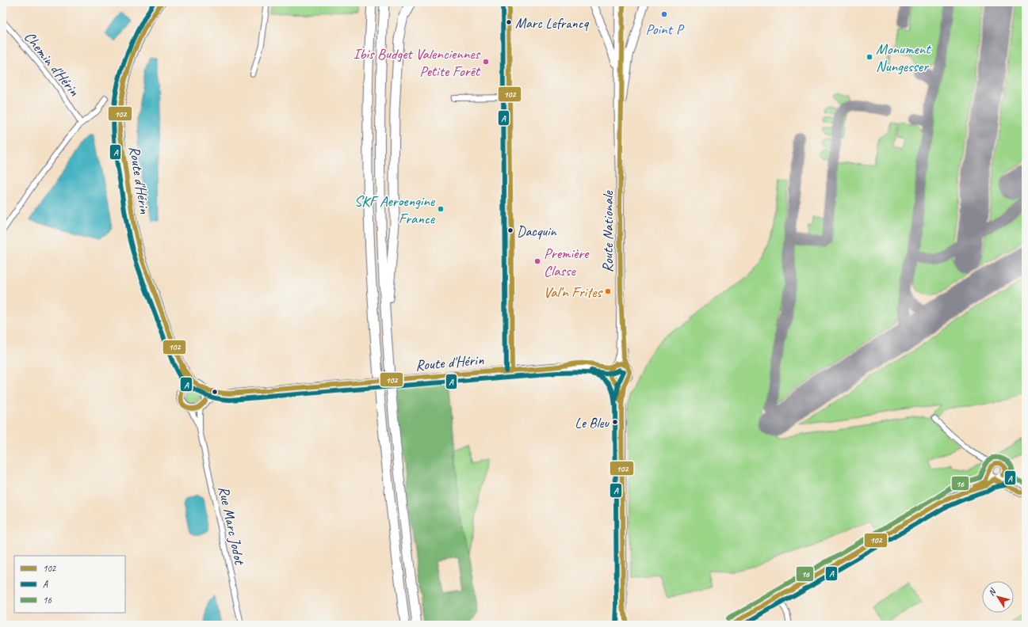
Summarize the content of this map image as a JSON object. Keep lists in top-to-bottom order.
{
  "streets": {
    "street": [
      "Chemin d'Hérin",
      "Route d'Hérin",
      "Route Nationale",
      "Rue Marc Jodot"
    ]
  },
  "crossings": [
    ["Route d'Hérin", "Route Nationale"],
    ["Route d'Hérin", "Rue Marc Jodot"]
  ],
  "places": [
    "Point P",
    "Marc Lefrancq",
    "Monument Nungesser",
    "Ibis Budget Valenciennes Petite Forêt",
    "SKF Aeroengine France",
    "Dacquin",
    "Première Classe",
    "Val'n Frites",
    "Le Bleu"
  ],
  "lines": ["transit line 102", "transit line A", "transit line 16"],
  "legend": ["102", "A", "16"],
  "north": "top left"
}
